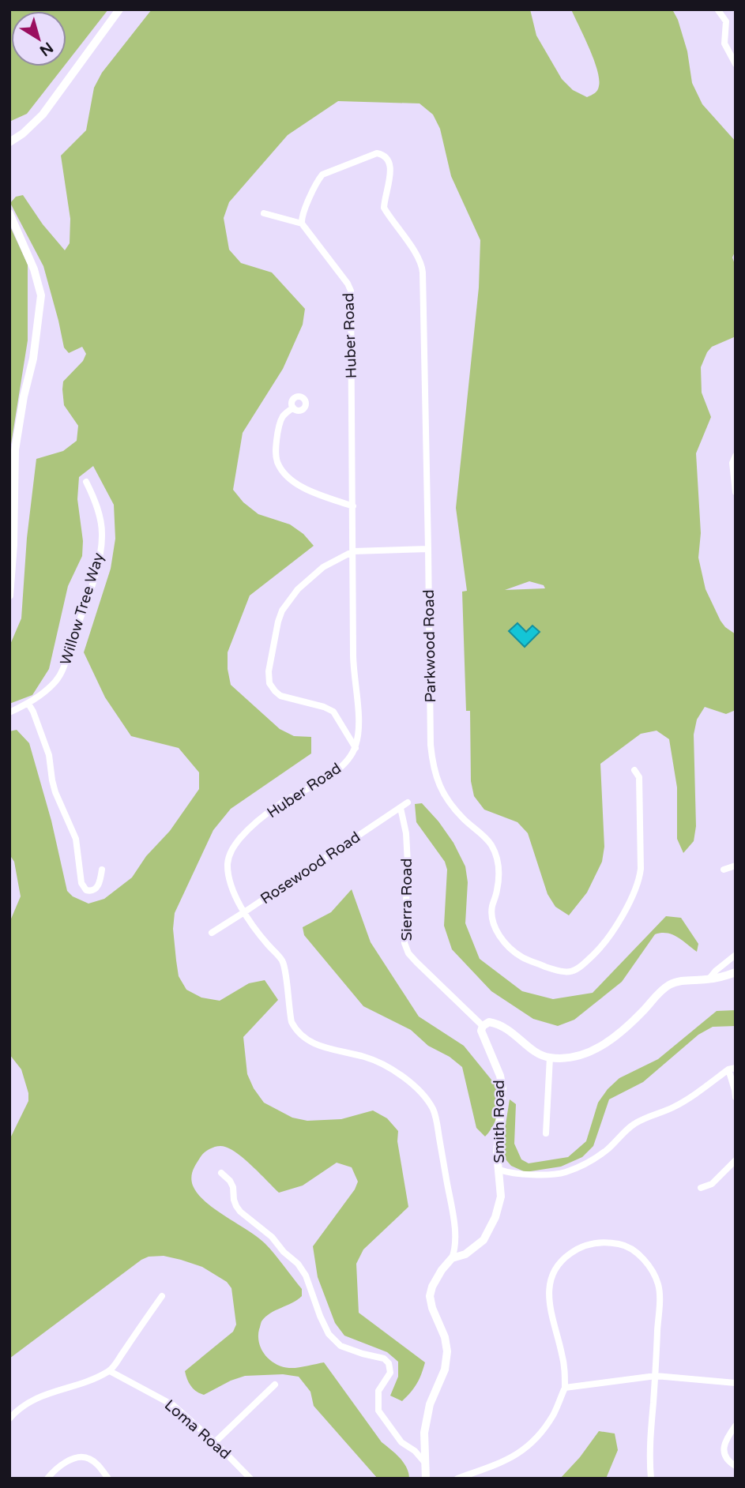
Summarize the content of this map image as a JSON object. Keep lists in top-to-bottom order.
{
  "streets": {
    "street": [
      "Huber Road",
      "Willow Tree Way",
      "Parkwood Road",
      "Rosewood Road",
      "Sierra Road",
      "Smith Road",
      "Loma Road"
    ]
  },
  "crossings": [
    ["Huber Road", "Parkwood Road"],
    ["Huber Road", "Rosewood Road"],
    ["Huber Road", "Smith Road"],
    ["Rosewood Road", "Sierra Road"],
    ["Sierra Road", "Smith Road"]
  ],
  "north": "bottom right"
}
